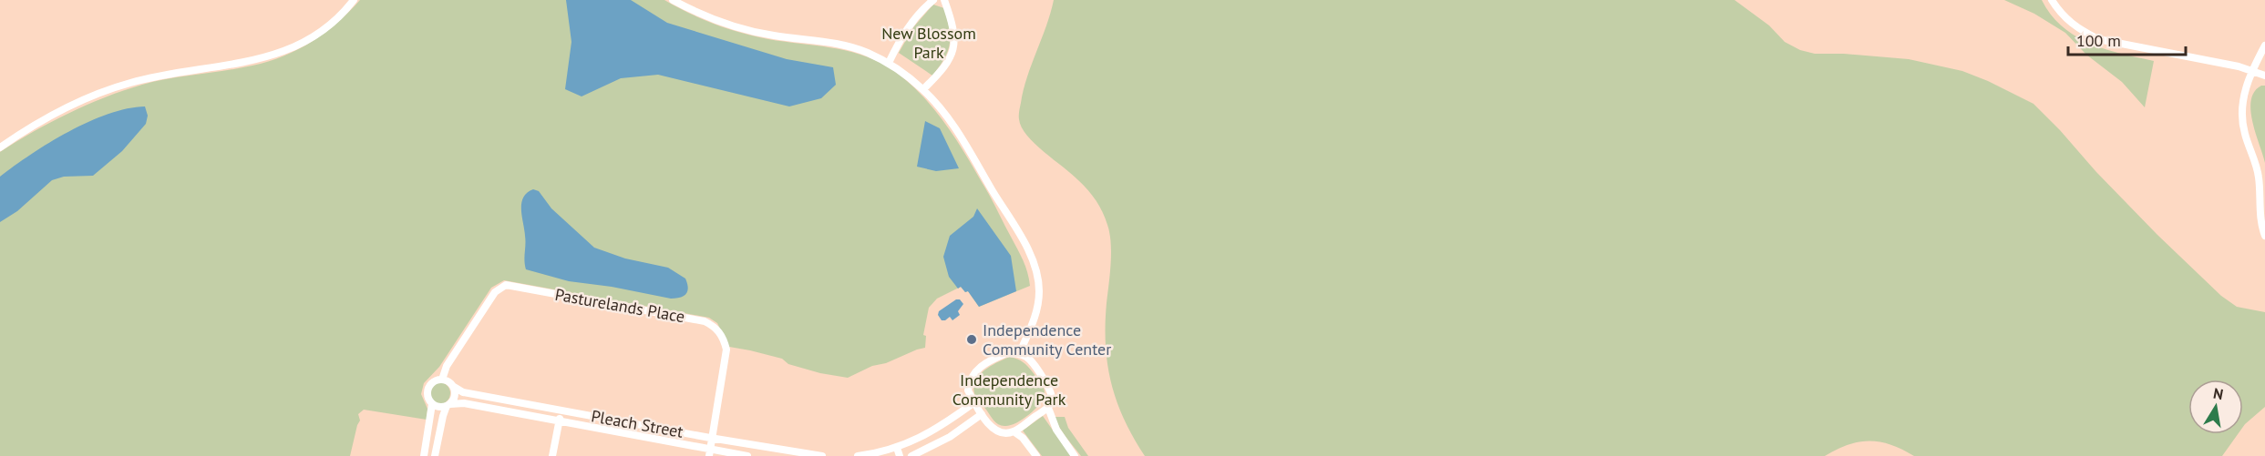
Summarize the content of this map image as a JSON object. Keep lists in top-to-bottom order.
{
  "streets": {
    "street": ["Pasturelands Place", "Pleach Street"]
  },
  "crossings": [
    ["Pasturelands Place", "Pleach Street"]
  ],
  "parks": ["New Blossom Park", "Independence Community Park"],
  "places": ["Independence Community Center"],
  "scale_bar": "100 m",
  "north": "top"
}
